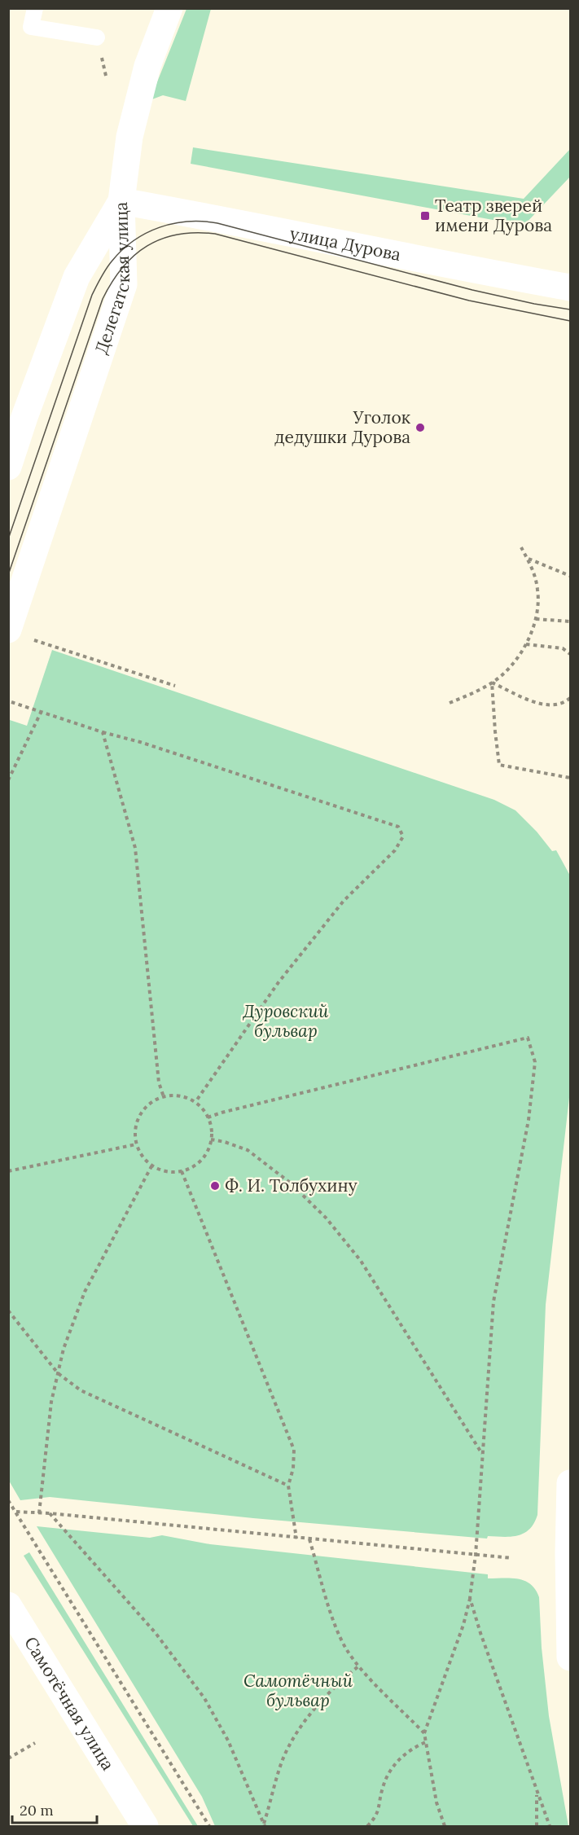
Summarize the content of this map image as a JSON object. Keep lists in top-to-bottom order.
{
  "streets": {
    "main road": ["улица Дурова", "Делегатская улица", "Самотёчная улица"]
  },
  "crossings": [
    ["улица Дурова", "Делегатская улица"]
  ],
  "parks": ["Дуровский бульвар", "Самотёчный бульвар"],
  "places": {
    "transit": ["Театр зверей имени Дурова"],
    "other": ["Уголок дедушки Дурова", "Ф. И. Толбухину"]
  },
  "scale_bar": "20 m"
}
